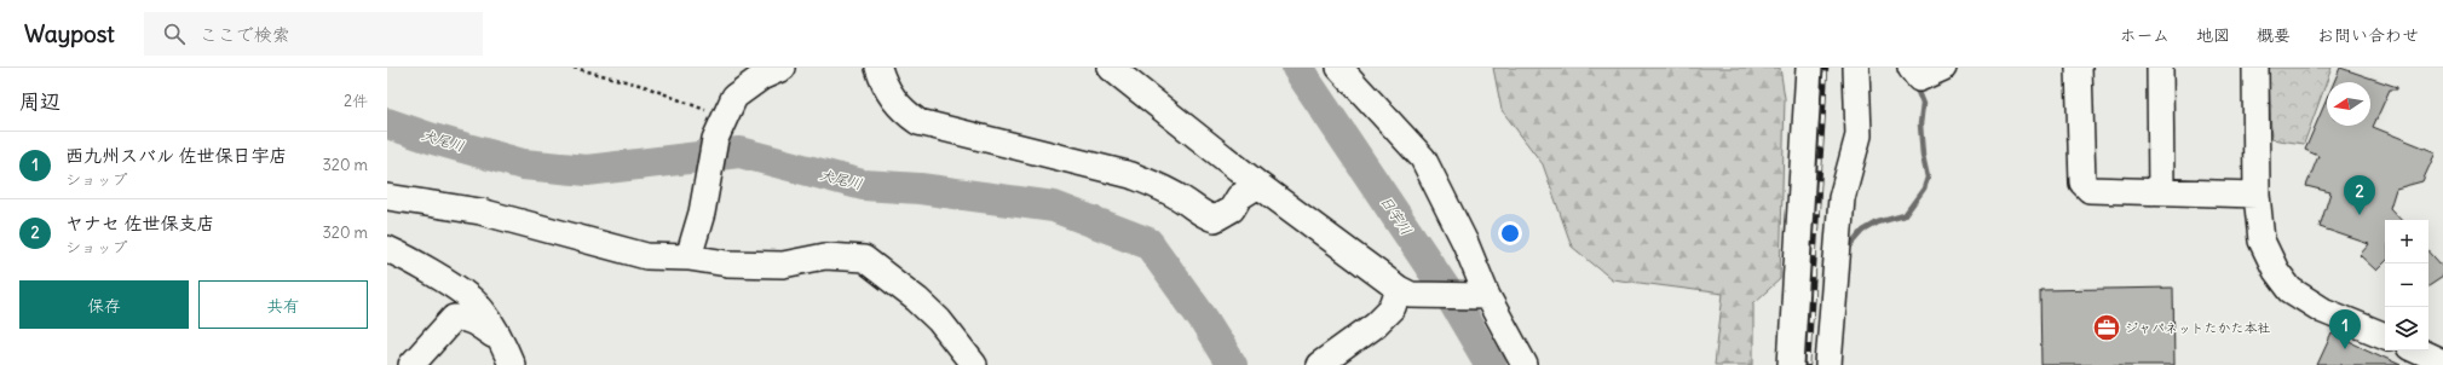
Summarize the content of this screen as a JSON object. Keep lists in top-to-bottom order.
{
  "water": ["犬尾川", "日宇川"],
  "places": {
    "office": ["ジャパネットたかた本社"]
  },
  "north": "left",
  "page": {
    "header": "Waypost",
    "search": "ここで検索",
    "nav": [
      "ホーム",
      "地図",
      "概要",
      "お問い合わせ"
    ],
    "heading": ["周辺", "2件"],
    "list": [
      {
        "mark": "1",
        "name": "西九州スバル 佐世保日宇店",
        "note": "ショップ",
        "value": "320 m"
      },
      {
        "mark": "2",
        "name": "ヤナセ 佐世保支店",
        "note": "ショップ",
        "value": "320 m"
      }
    ],
    "pins": ["2", "1"],
    "map_buttons": ["+", "−"],
    "buttons": ["保存", "共有"]
  }
}
